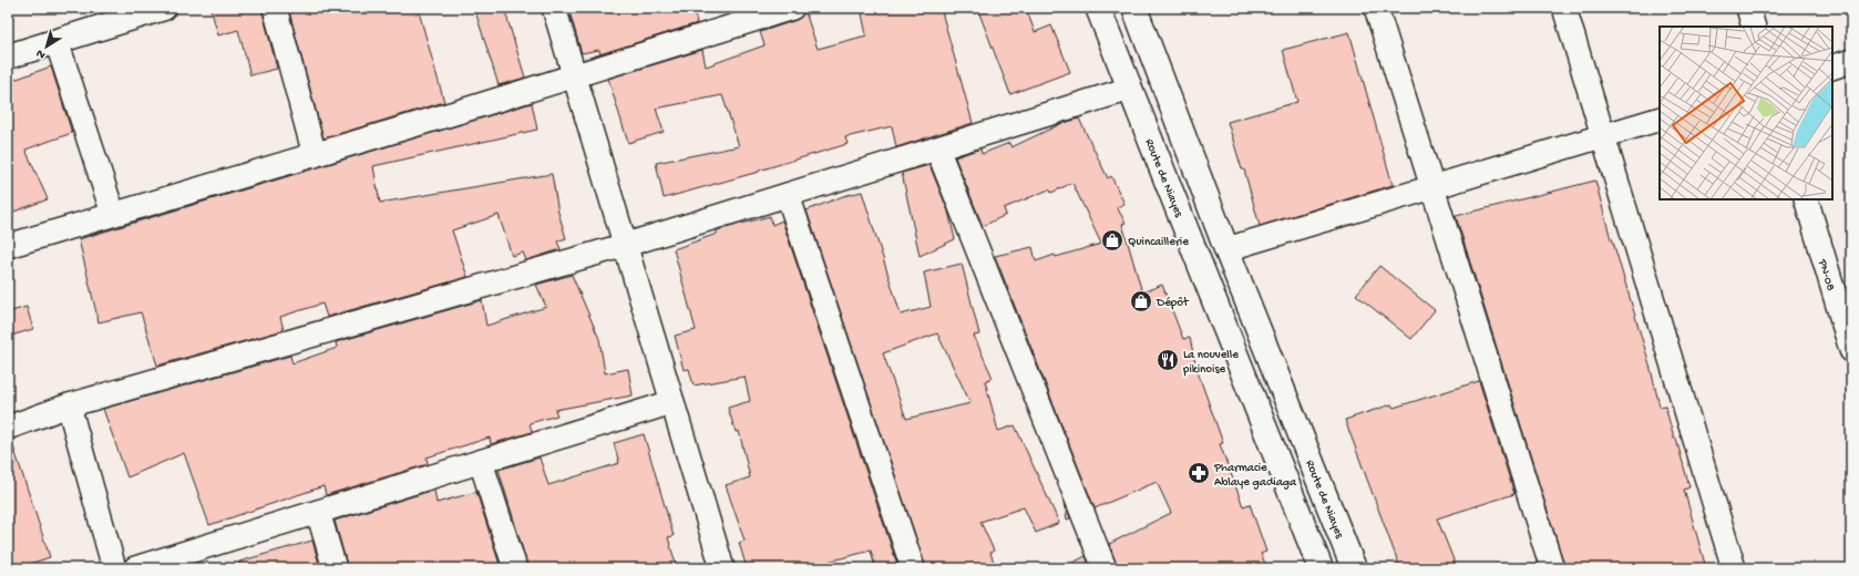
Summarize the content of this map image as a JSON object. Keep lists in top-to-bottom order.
{
  "streets": {
    "main road": ["Route de Niayes"],
    "street": ["PN-08"]
  },
  "places": {
    "shop": ["Quincaillerie", "Dépôt"],
    "restaurant": ["La nouvelle pikinoise"],
    "pharmacy": ["Pharmacie Ablaye gadiaga"]
  },
  "north": "bottom left"
}
